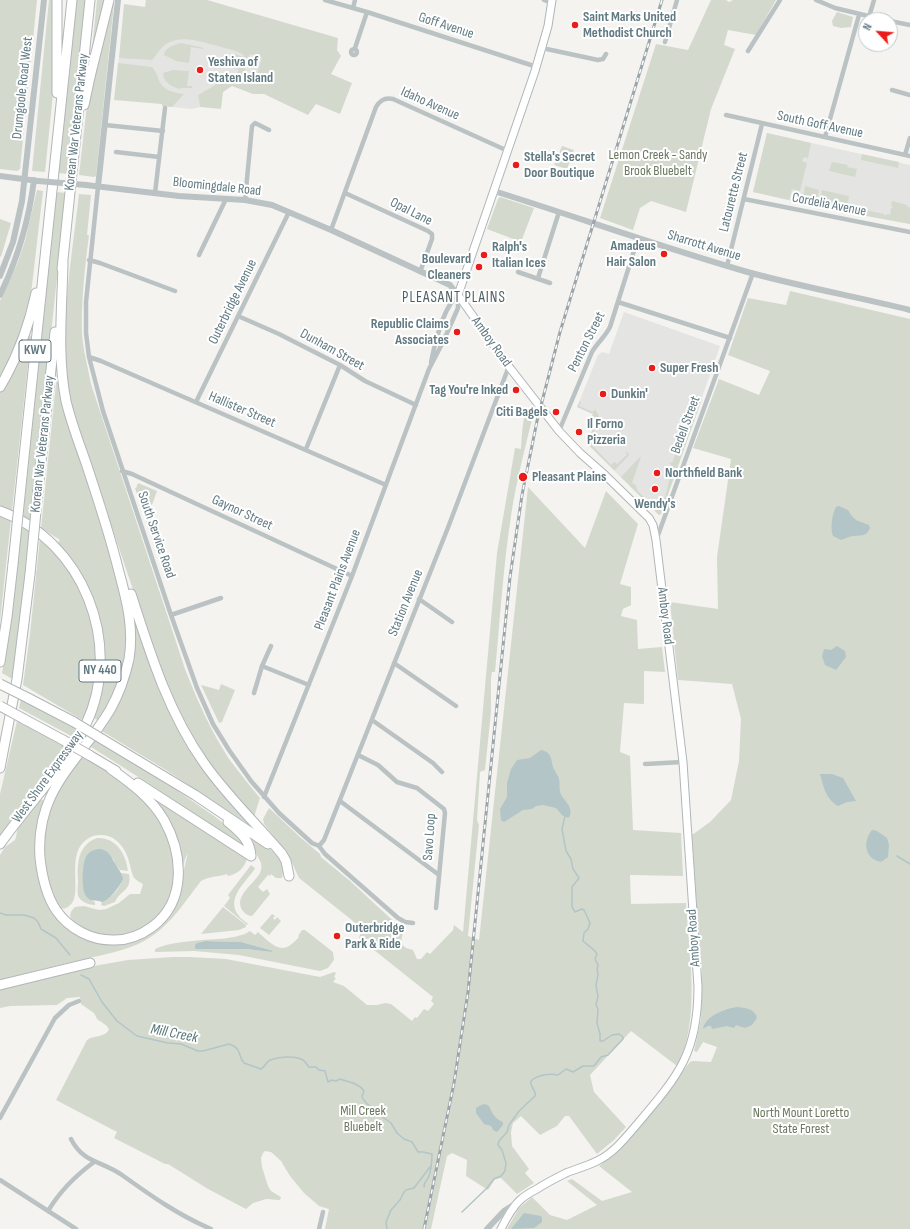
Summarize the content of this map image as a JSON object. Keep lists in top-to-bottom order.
{
  "streets": {
    "highway": [
      "Korean War Veterans Parkway",
      "KWV",
      "NY 440",
      "West Shore Expressway"
    ],
    "main road": ["Amboy Road"],
    "street": [
      "Goff Avenue",
      "Drumgoole Road West",
      "Idaho Avenue",
      "South Goff Avenue",
      "Bloomingdale Road",
      "Latourette Street",
      "Cordelia Avenue",
      "Opal Lane",
      "Sharrott Avenue",
      "Outerbridge Avenue",
      "Penton Street",
      "Dunham Street",
      "Hallister Street",
      "Bedell Street",
      "Gaynor Street",
      "South Service Road",
      "Pleasant Plains Avenue",
      "Station Avenue",
      "Savo Loop"
    ]
  },
  "crossings": [
    ["Drumgoole Road West", "Bloomingdale Road"],
    ["Idaho Avenue", "Bloomingdale Road"],
    ["Idaho Avenue", "Opal Lane"],
    ["South Goff Avenue", "Latourette Street"],
    ["Bloomingdale Road", "Opal Lane"],
    ["Bloomingdale Road", "Outerbridge Avenue"],
    ["Bloomingdale Road", "Amboy Road"],
    ["Bloomingdale Road", "South Service Road"],
    ["Bloomingdale Road", "Pleasant Plains Avenue"],
    ["Latourette Street", "Cordelia Avenue"],
    ["Latourette Street", "Sharrott Avenue"],
    ["Sharrott Avenue", "Penton Street"],
    ["Sharrott Avenue", "Bedell Street"],
    ["Outerbridge Avenue", "Dunham Street"],
    ["Outerbridge Avenue", "Hallister Street"],
    ["Amboy Road", "Penton Street"],
    ["Amboy Road", "Bedell Street"],
    ["Amboy Road", "Pleasant Plains Avenue"],
    ["Amboy Road", "Station Avenue"],
    ["Dunham Street", "Pleasant Plains Avenue"],
    ["Hallister Street", "South Service Road"],
    ["Hallister Street", "Pleasant Plains Avenue"],
    ["Gaynor Street", "South Service Road"],
    ["Gaynor Street", "Pleasant Plains Avenue"],
    ["South Service Road", "Pleasant Plains Avenue"],
    ["South Service Road", "Station Avenue"],
    ["Station Avenue", "Savo Loop"]
  ],
  "districts": ["PLEASANT PLAINS"],
  "water": ["Mill Creek"],
  "parks": ["Lemon Creek - Sandy Brook Bluebelt", "Mill Creek Bluebelt", "North Mount Loretto State Forest"],
  "places": [
    "Saint Marks United Methodist Church",
    "Yeshiva of Staten Island",
    "Stella's Secret Door Boutique",
    "Amadeus Hair Salon",
    "Ralph's Italian Ices",
    "Boulevard Cleaners",
    "Republic Claims Associates",
    "Super Fresh",
    "Tag You're Inked",
    "Dunkin'",
    "Citi Bagels",
    "Il Forno Pizzeria",
    "Northfield Bank",
    "Pleasant Plains",
    "Wendy's",
    "Outerbridge Park & Ride"
  ],
  "north": "top left"
}
